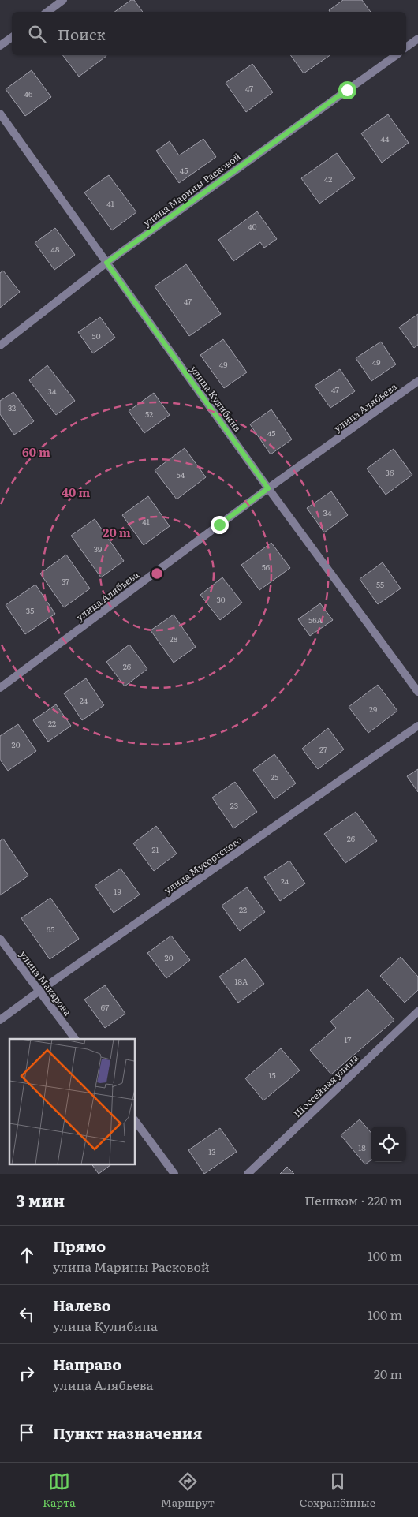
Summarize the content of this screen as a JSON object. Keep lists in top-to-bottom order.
{
  "streets": {
    "street": [
      "улица Марины Расковой",
      "улица Кулибина",
      "улица Алябьева",
      "улица Мусоргского",
      "улица Макарова",
      "Шоссейная улица"
    ]
  },
  "crossings": [
    ["улица Марины Расковой", "улица Кулибина"],
    ["улица Кулибина", "улица Алябьева"],
    ["улица Мусоргского", "улица Макарова"]
  ],
  "house_numbers": [
    "47",
    "46",
    "44",
    "45",
    "42",
    "41",
    "40",
    "48",
    "47",
    "50",
    "49",
    "49",
    "47",
    "34",
    "32",
    "52",
    "45",
    "36",
    "54",
    "34",
    "41",
    "39",
    "56",
    "37",
    "55",
    "30",
    "35",
    "56А",
    "28",
    "26",
    "24",
    "29",
    "22",
    "20",
    "27",
    "25",
    "23",
    "26",
    "21",
    "24",
    "19",
    "22",
    "65",
    "20",
    "18А",
    "67",
    "17",
    "15",
    "18",
    "13"
  ],
  "page": {
    "search": "Поиск",
    "heading": ["3 мин", "Пешком · 220 m"],
    "list": [
      ["Прямо", "улица Марины Расковой", "100 m"],
      ["Налево", "улица Кулибина", "100 m"],
      ["Направо", "улица Алябьева", "20 m"],
      "Пункт назначения"
    ],
    "nav": ["Карта", "Маршрут", "Сохранённые"]
  },
  "rings": ["60 m", "40 m", "20 m"]
}
